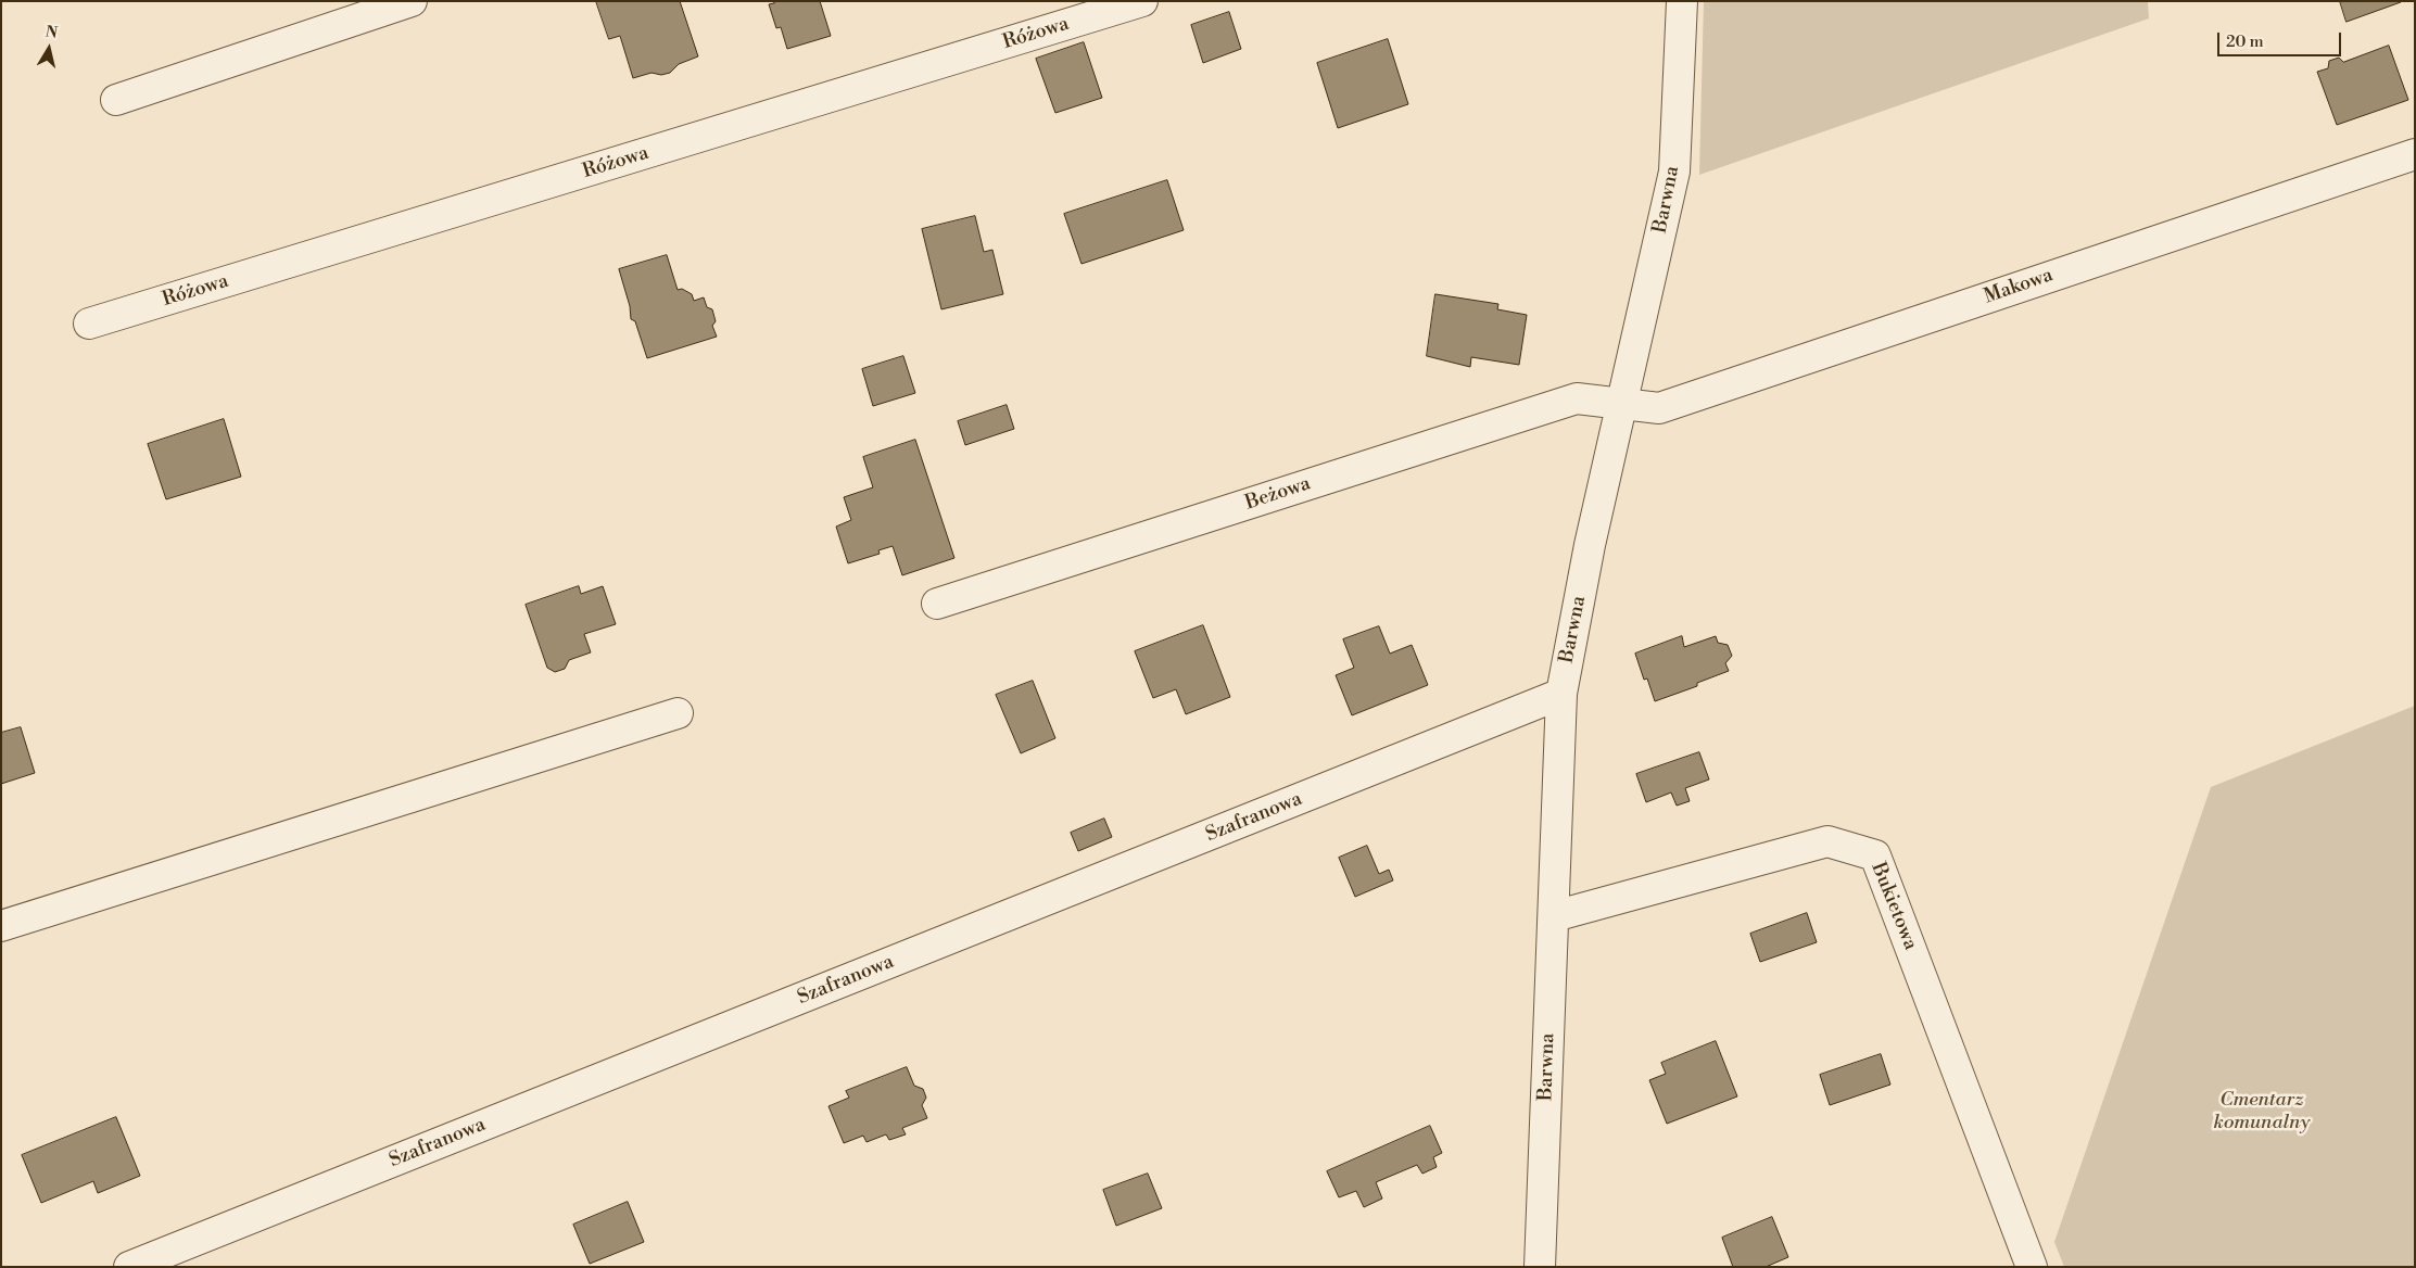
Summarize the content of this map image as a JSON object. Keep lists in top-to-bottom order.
{
  "streets": {
    "street": [
      "Różowa",
      "Barwna",
      "Makowa",
      "Beżowa",
      "Szafranowa",
      "Bukietowa"
    ]
  },
  "crossings": [
    ["Barwna", "Makowa"],
    ["Barwna", "Beżowa"],
    ["Barwna", "Szafranowa"],
    ["Barwna", "Bukietowa"],
    ["Makowa", "Beżowa"]
  ],
  "parks": ["Cmentarz komunalny"],
  "scale_bar": "20 m",
  "north": "top"
}
